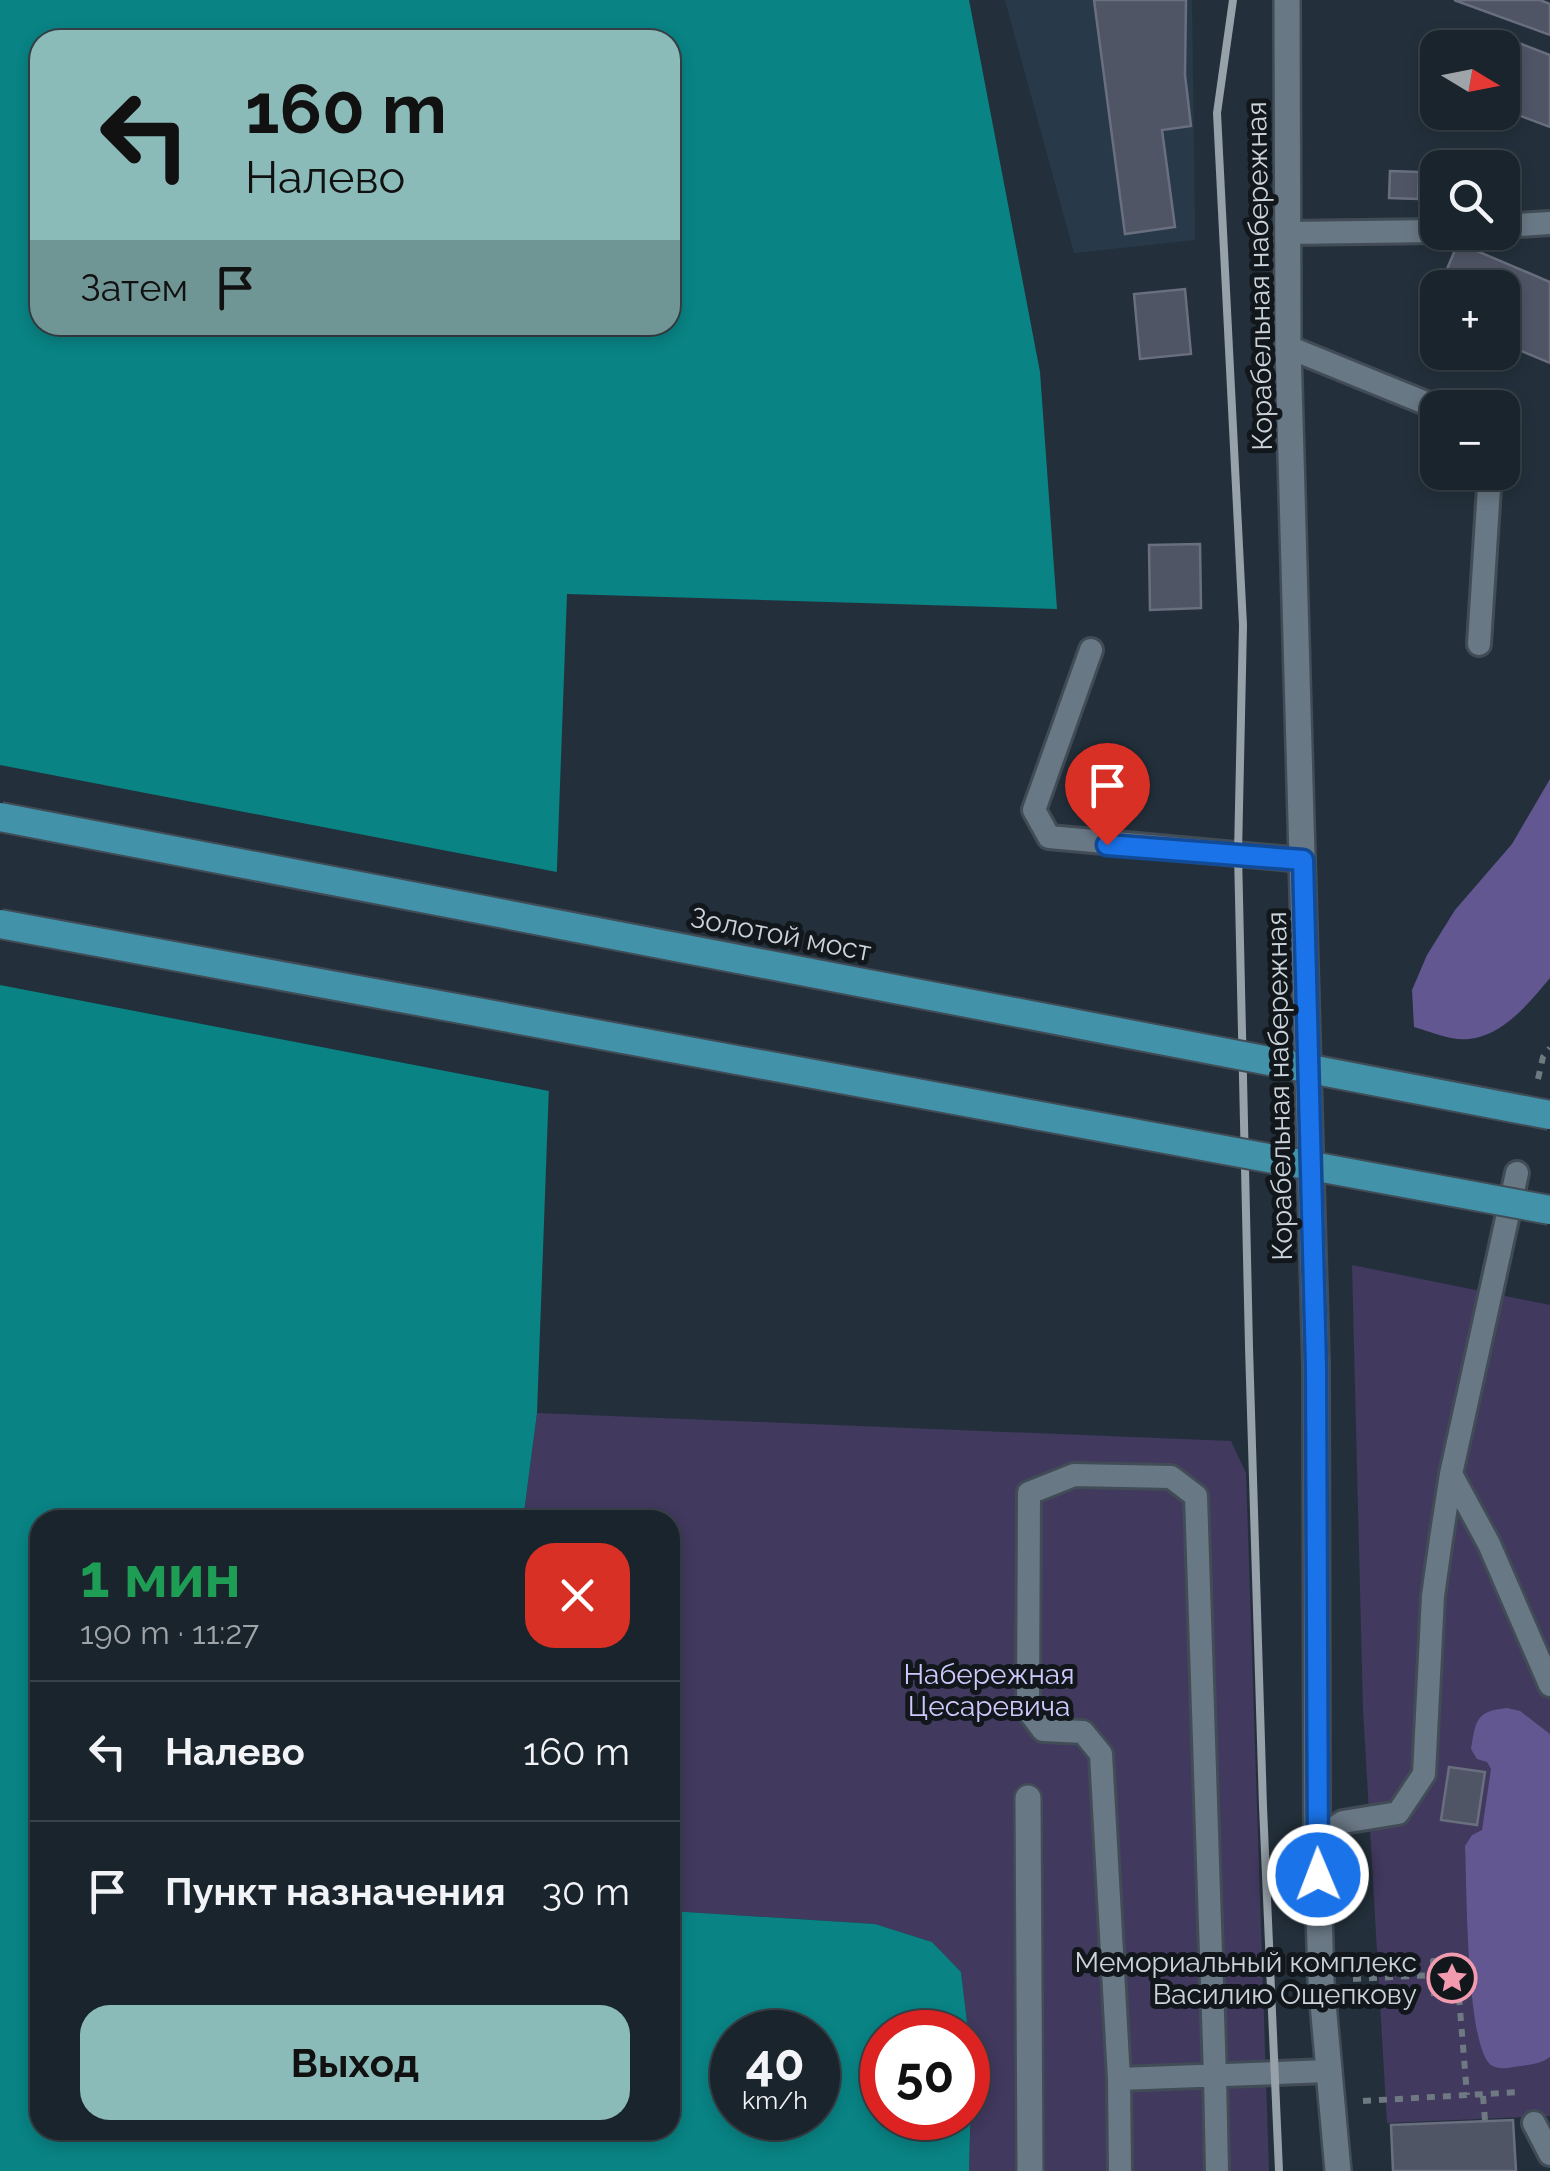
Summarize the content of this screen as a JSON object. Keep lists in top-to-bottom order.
{
  "streets": {
    "highway": ["Золотой мост"],
    "main road": ["Корабельная набережная"]
  },
  "parks": ["Набережная Цесаревича"],
  "places": {
    "place": ["Мемориальный комплекс Василию Ощепкову"]
  },
  "north": "right",
  "page": {
    "map_buttons": ["+", "−"],
    "turn": ["160 m", "Налево"],
    "then": "Затем",
    "heading": ["1 мин", "190 m · 11:27"],
    "list": [
      {
        "name": "Налево",
        "value": "160 m"
      },
      {
        "name": "Пункт назначения",
        "value": "30 m"
      }
    ],
    "buttons": "Выход",
    "speed": "40 km/h",
    "limit": "50"
  }
}
